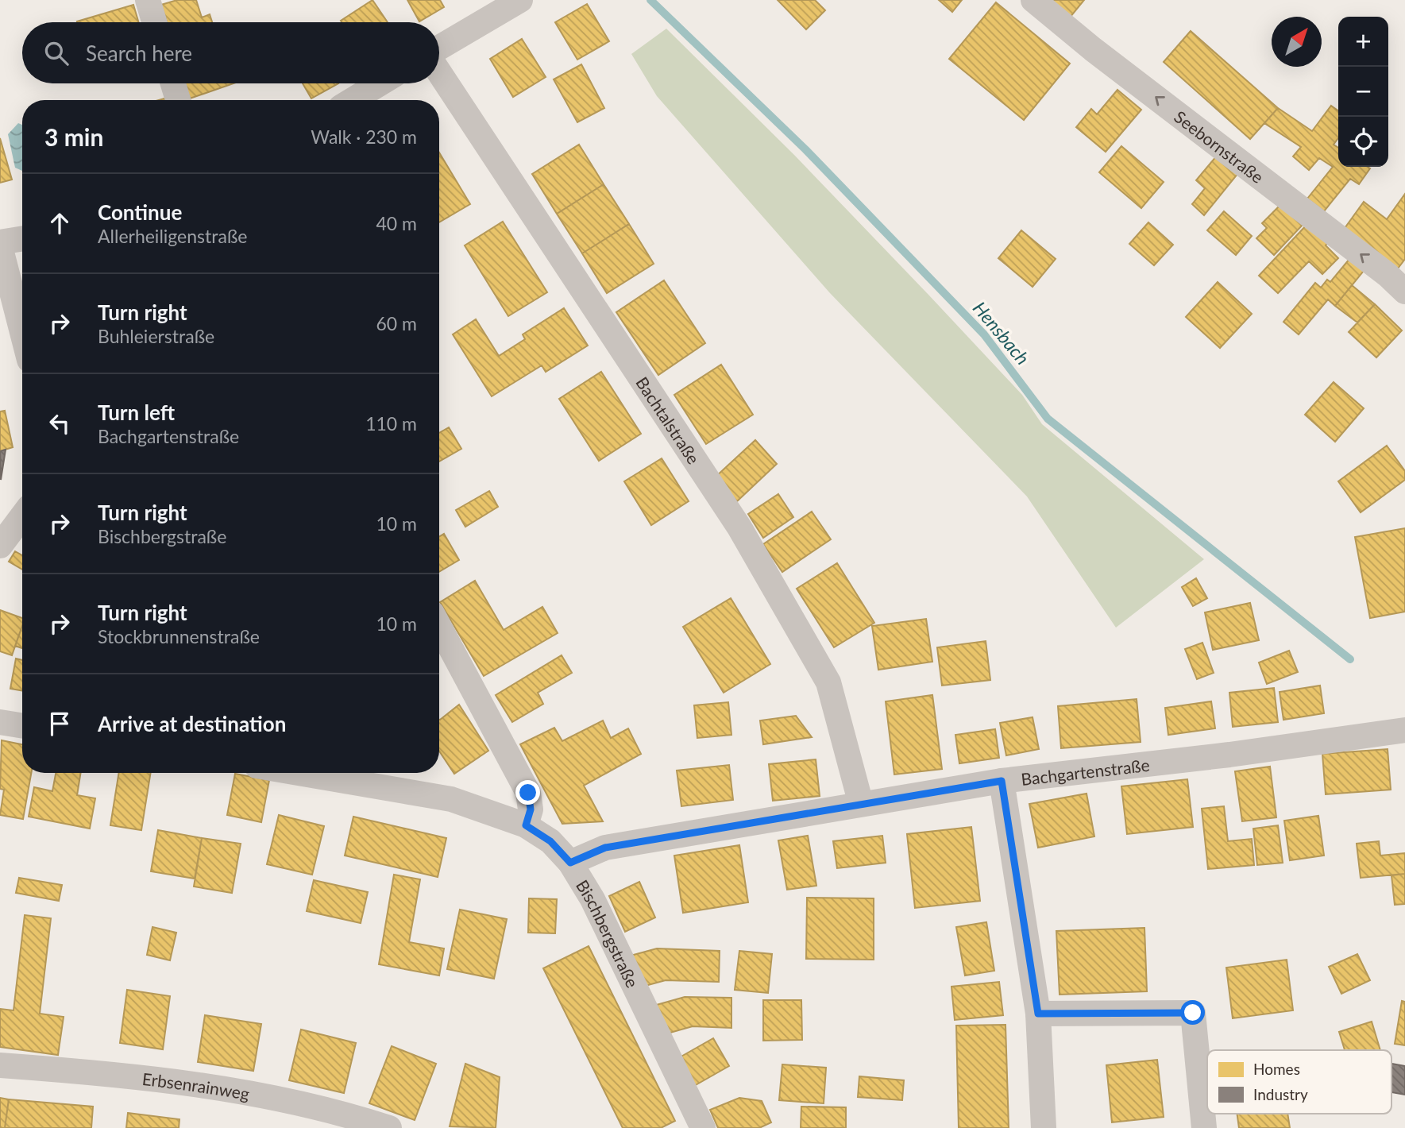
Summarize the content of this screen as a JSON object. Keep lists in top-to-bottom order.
{
  "streets": {
    "street": [
      "Seebornstraße",
      "Bachtalstraße",
      "Bachgartenstraße",
      "Bischbergstraße",
      "Erbsenrainweg"
    ]
  },
  "crossings": [
    ["Bachtalstraße", "Bachgartenstraße"],
    ["Bachgartenstraße", "Bischbergstraße"]
  ],
  "one_way": ["Seebornstraße"],
  "water": ["Hensbach"],
  "legend": ["Homes", "Industry"],
  "north": "top right",
  "page": {
    "map_buttons": ["+", "−"],
    "search": "Search here",
    "heading": ["3 min", "Walk · 230 m"],
    "list": [
      ["Continue", "Allerheiligenstraße", "40 m"],
      ["Turn right", "Buhleierstraße", "60 m"],
      ["Turn left", "Bachgartenstraße", "110 m"],
      ["Turn right", "Bischbergstraße", "10 m"],
      ["Turn right", "Stockbrunnenstraße", "10 m"],
      "Arrive at destination"
    ]
  }
}
